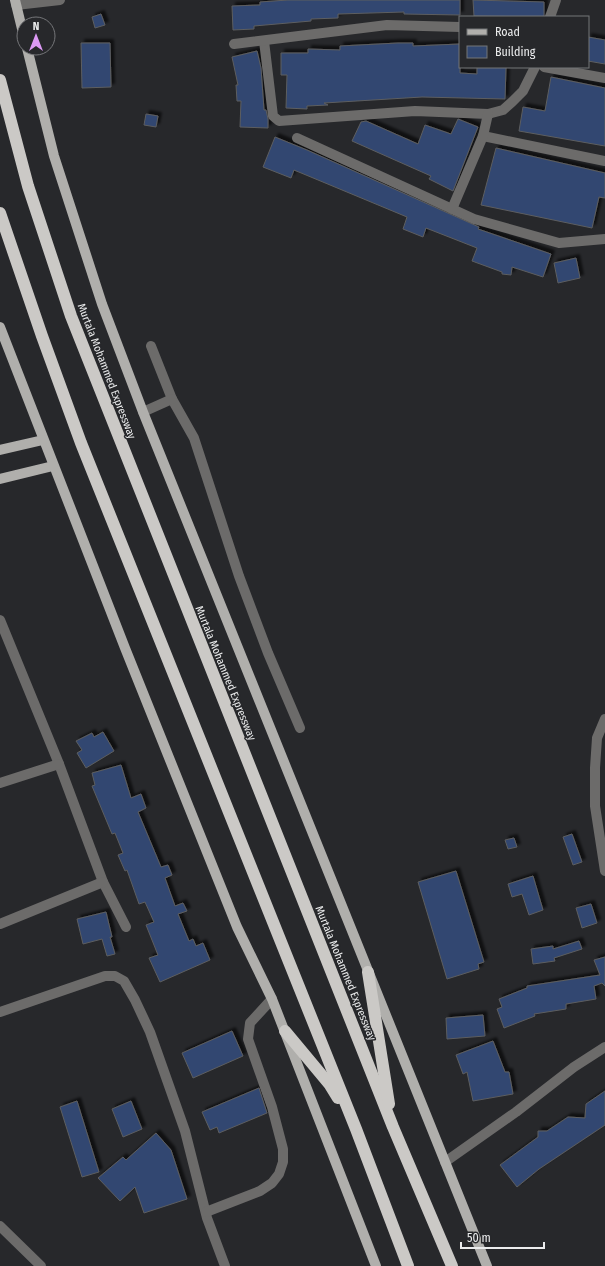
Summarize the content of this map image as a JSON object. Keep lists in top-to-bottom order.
{
  "streets": {
    "highway": ["Murtala Mohammed Expressway"]
  },
  "legend": ["Road", "Building"],
  "scale_bar": "50 m",
  "north": "top"
}
